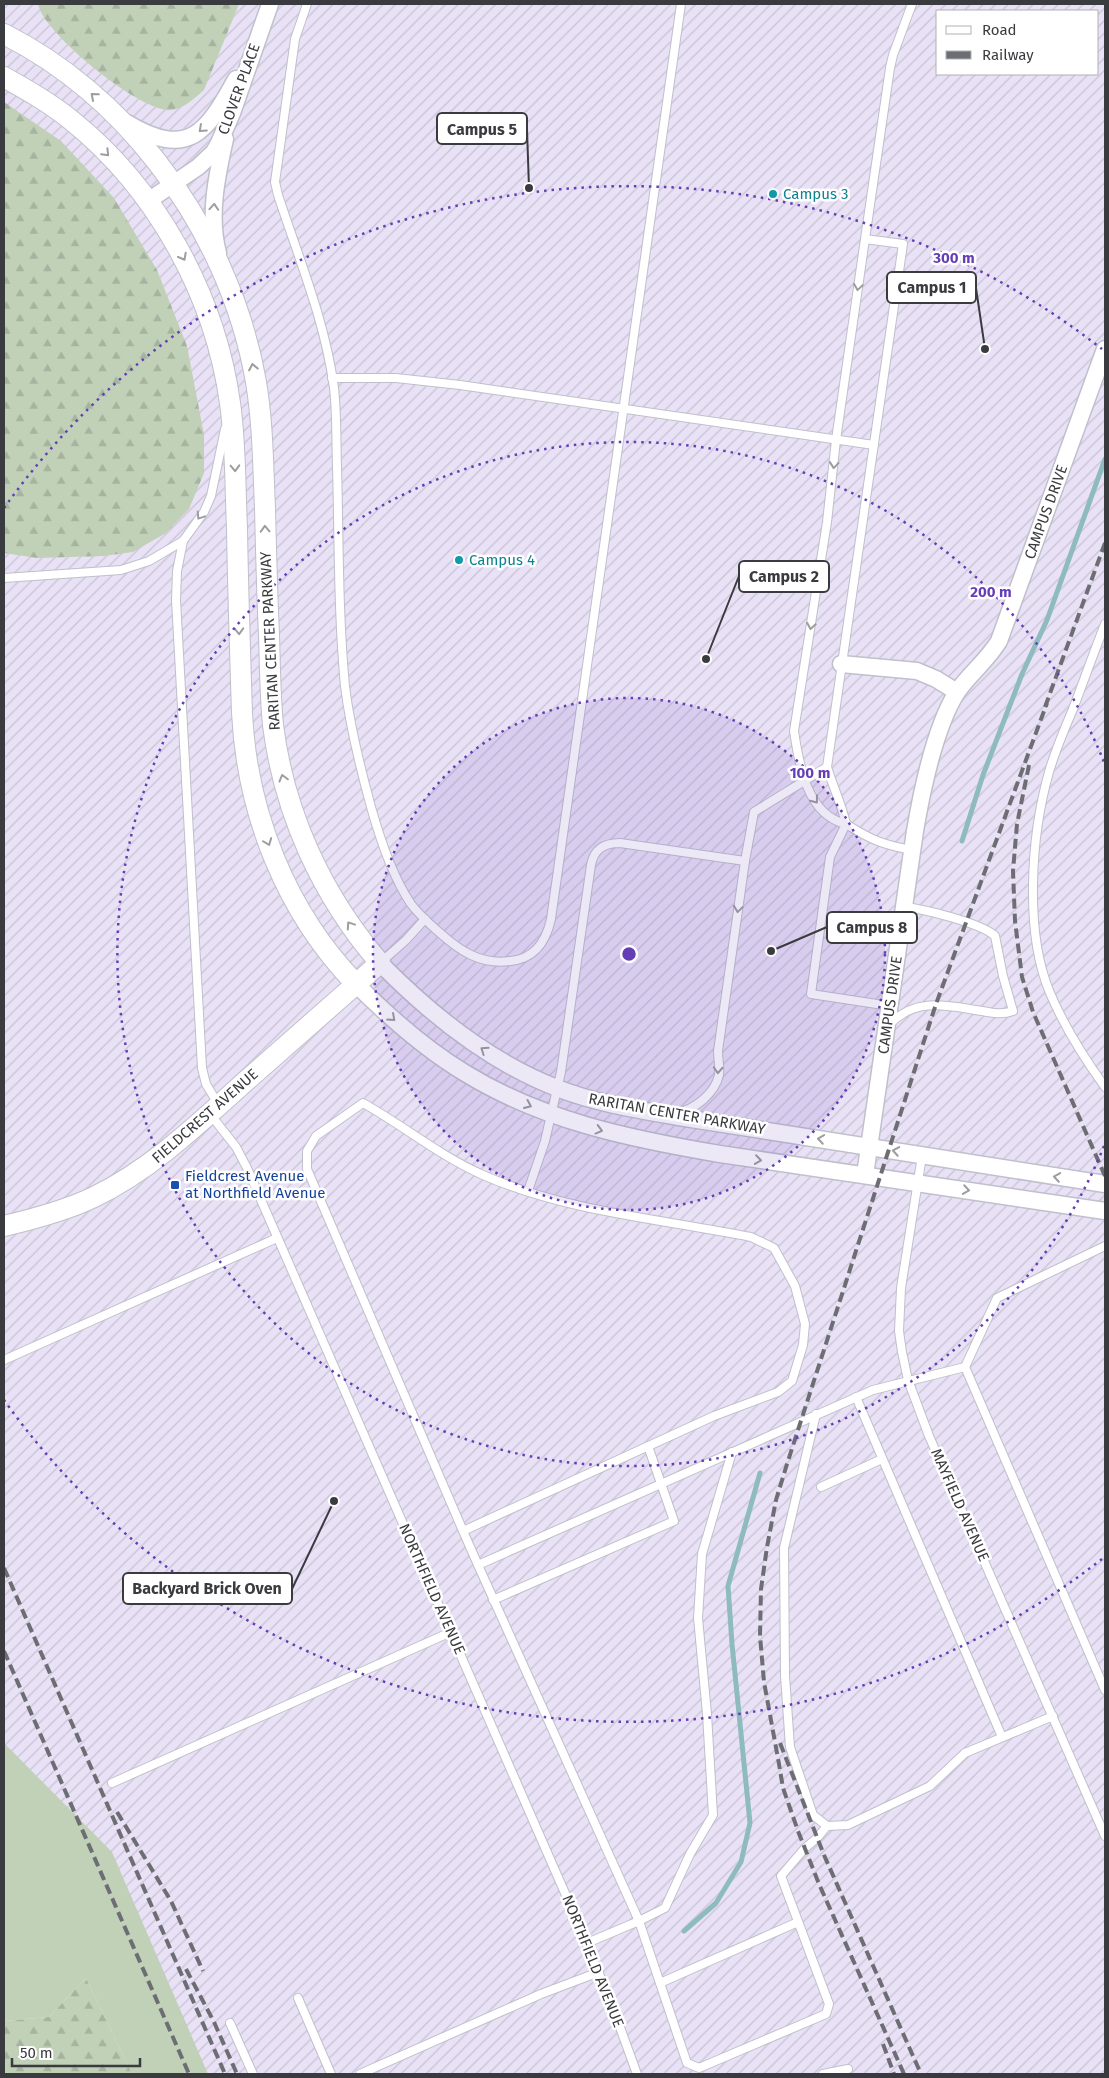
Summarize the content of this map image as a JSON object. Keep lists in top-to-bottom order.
{
  "streets": {
    "street": [
      "CLOVER PLACE",
      "CAMPUS DRIVE",
      "RARITAN CENTER PARKWAY",
      "FIELDCREST AVENUE"
    ],
    "lane": ["MAYFIELD AVENUE", "NORTHFIELD AVENUE"]
  },
  "crossings": [
    ["CLOVER PLACE", "RARITAN CENTER PARKWAY"],
    ["CAMPUS DRIVE", "RARITAN CENTER PARKWAY"],
    ["RARITAN CENTER PARKWAY", "FIELDCREST AVENUE"],
    ["RARITAN CENTER PARKWAY", "MAYFIELD AVENUE"],
    ["FIELDCREST AVENUE", "NORTHFIELD AVENUE"]
  ],
  "places": {
    "other": [
      "Campus 5",
      "Campus 3",
      "Campus 1",
      "Campus 4",
      "Campus 2",
      "Campus 8",
      "Backyard Brick Oven"
    ],
    "transit": ["Fieldcrest Avenue at Northfield Avenue"]
  },
  "legend": ["Road", "Railway"],
  "scale_bar": "50 m",
  "rings": ["300 m", "200 m", "100 m"]
}
